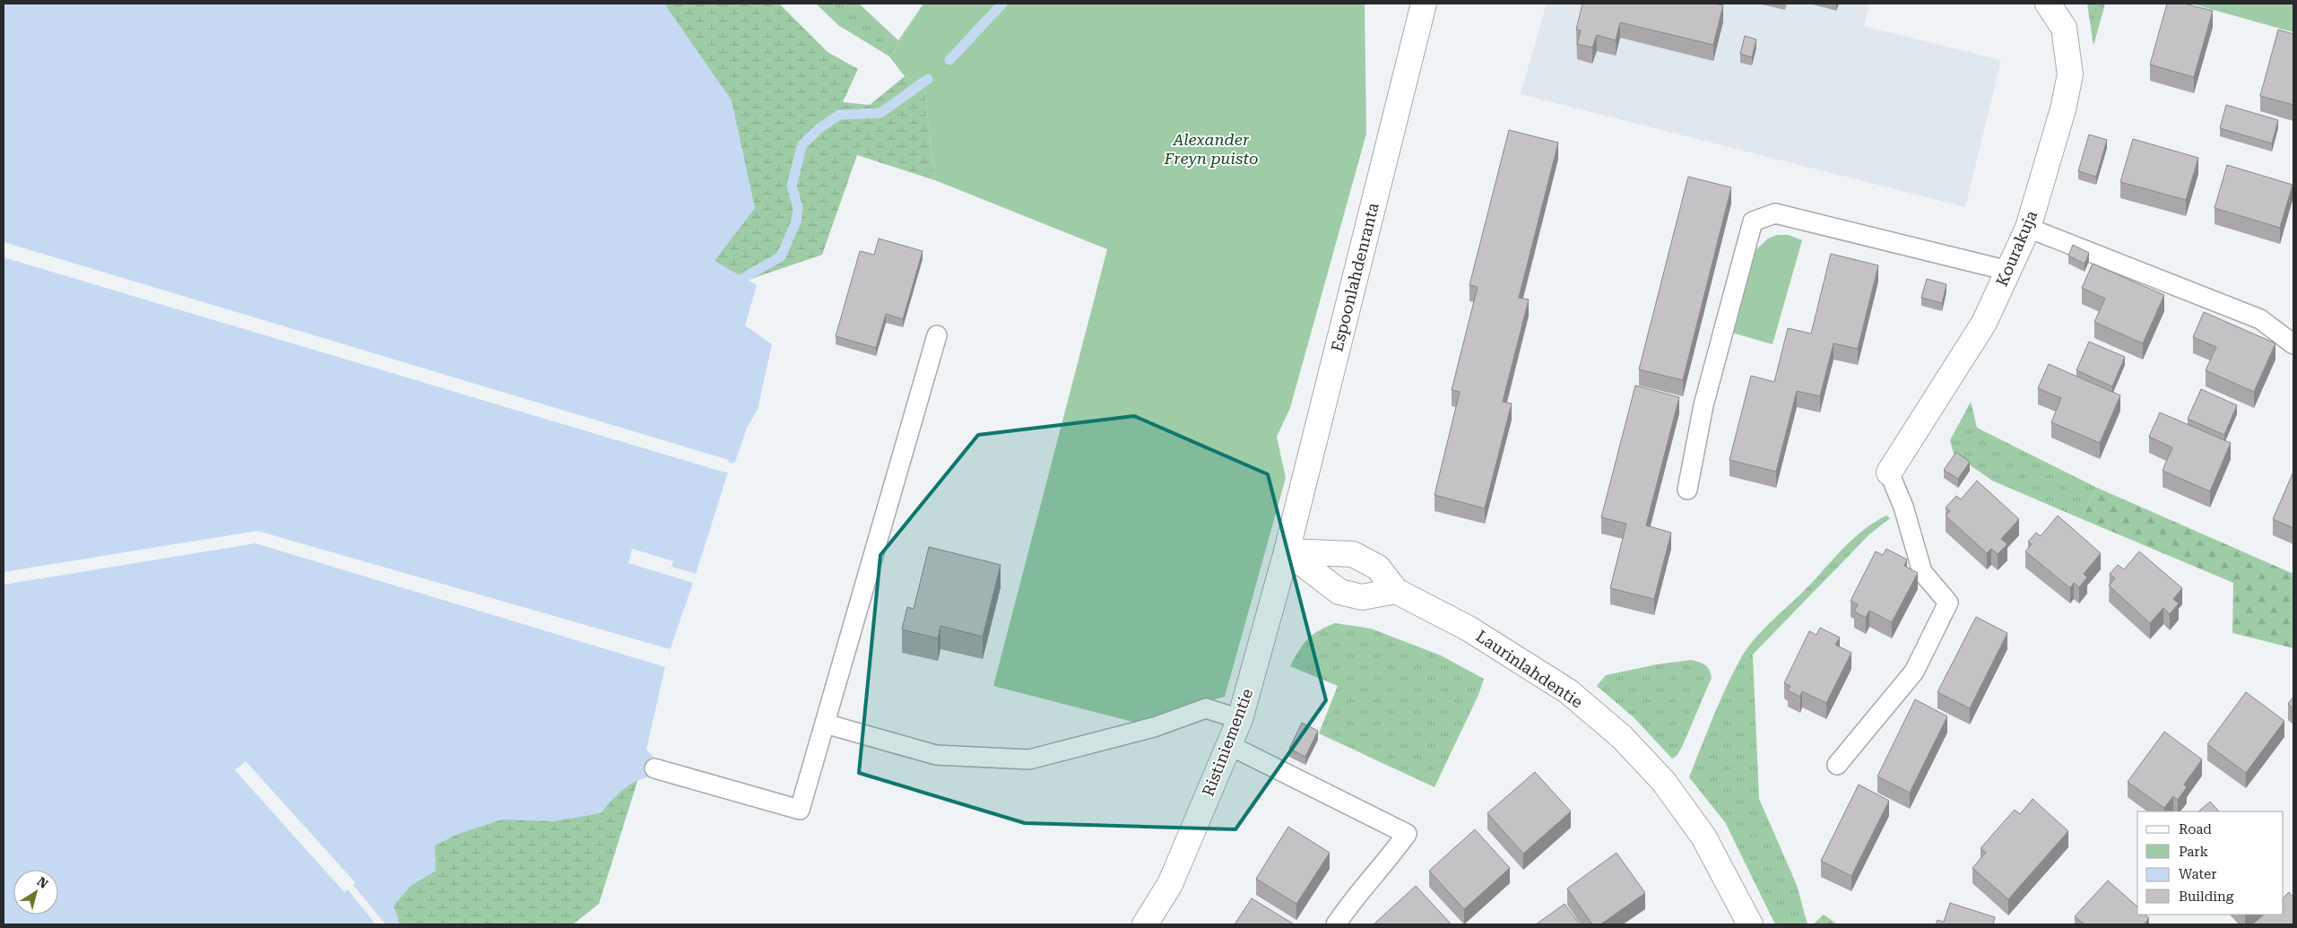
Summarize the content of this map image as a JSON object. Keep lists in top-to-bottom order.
{
  "streets": {
    "street": [
      "Kourakuja",
      "Espoonlahdenranta",
      "Laurinlahdentie",
      "Ristiniementie"
    ]
  },
  "crossings": [
    ["Espoonlahdenranta", "Laurinlahdentie"],
    ["Espoonlahdenranta", "Ristiniementie"],
    ["Laurinlahdentie", "Ristiniementie"]
  ],
  "parks": ["Alexander Freyn puisto"],
  "legend": [
    "Road",
    "Park",
    "Water",
    "Building"
  ],
  "north": "top right"
}
